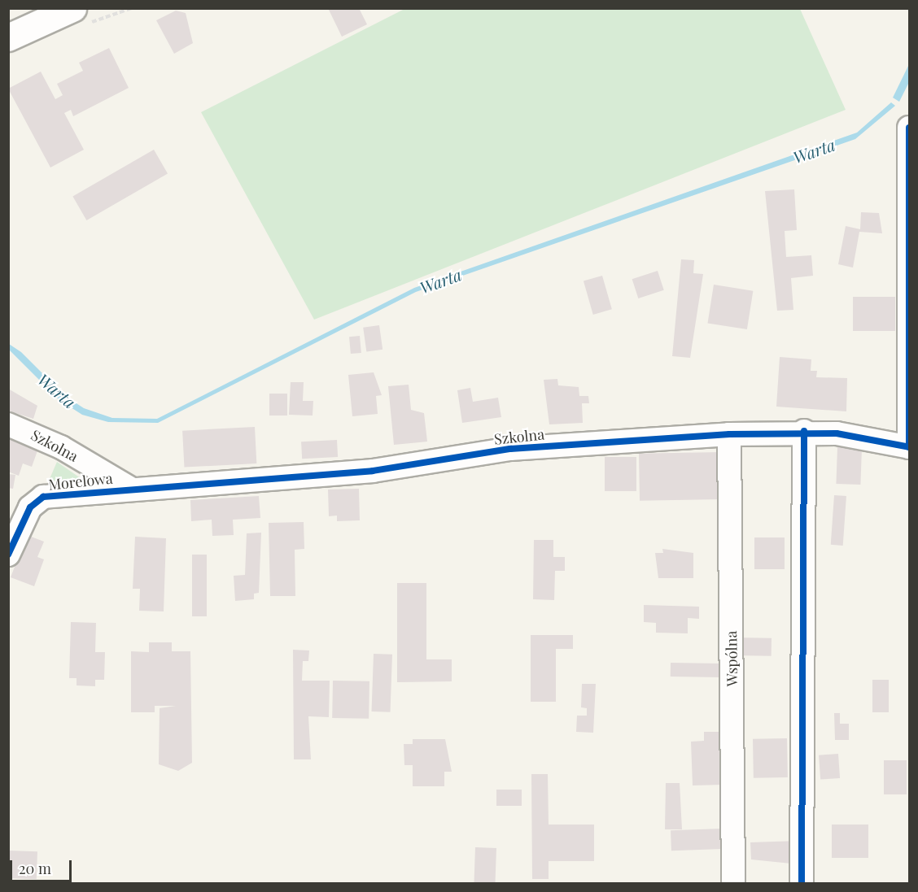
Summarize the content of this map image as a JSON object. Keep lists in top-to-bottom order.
{
  "streets": {
    "street": ["Szkolna", "Morelowa", "Wspólna"]
  },
  "crossings": [
    ["Szkolna", "Morelowa"],
    ["Szkolna", "Wspólna"]
  ],
  "water": ["Warta"],
  "scale_bar": "20 m"
}
